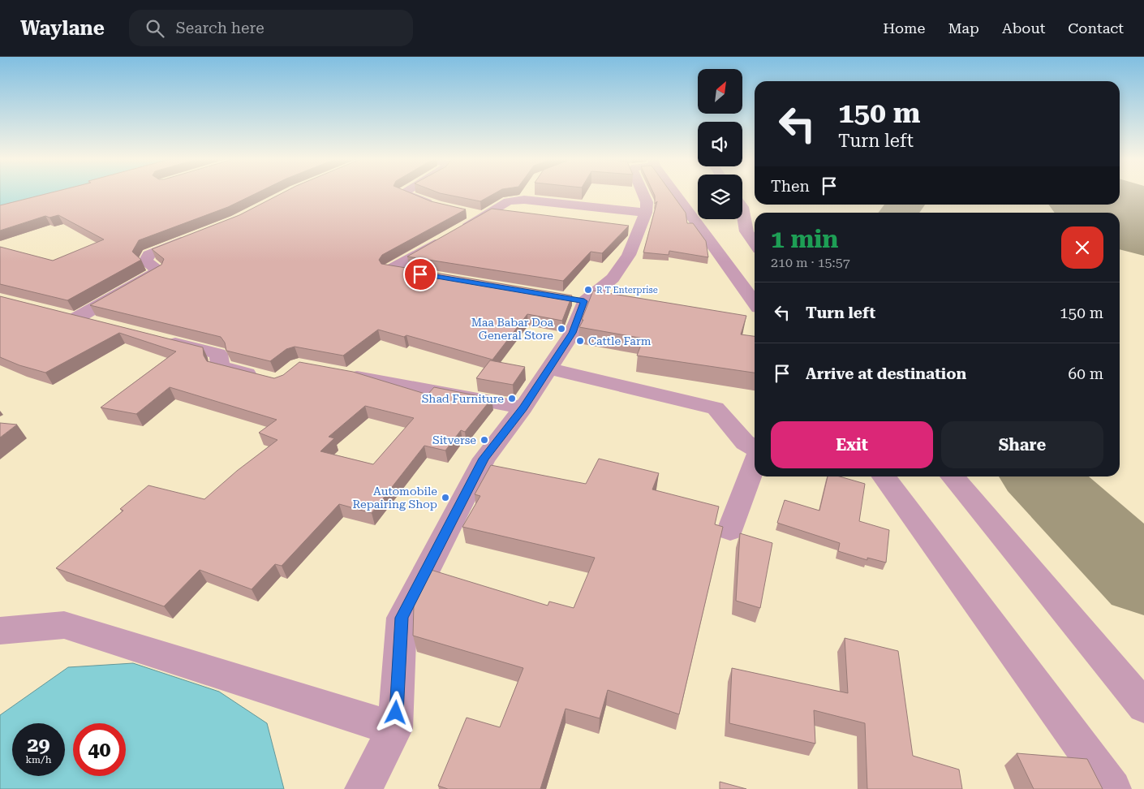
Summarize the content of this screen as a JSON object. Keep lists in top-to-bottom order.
{
  "places": [
    "R T Enterprise",
    "Maa Babar Doa General Store",
    "Cattle Farm",
    "Shad Furniture",
    "Sitverse",
    "Automobile Repairing Shop"
  ],
  "north": "top right",
  "page": {
    "header": "Waylane",
    "search": "Search here",
    "nav": [
      "Home",
      "Map",
      "About",
      "Contact"
    ],
    "turn": ["150 m", "Turn left"],
    "then": "Then",
    "heading": ["1 min", "210 m · 15:57"],
    "list": [
      {
        "name": "Turn left",
        "value": "150 m"
      },
      {
        "name": "Arrive at destination",
        "value": "60 m"
      }
    ],
    "buttons": ["Exit", "Share"],
    "speed": "29 km/h",
    "limit": "40"
  }
}
